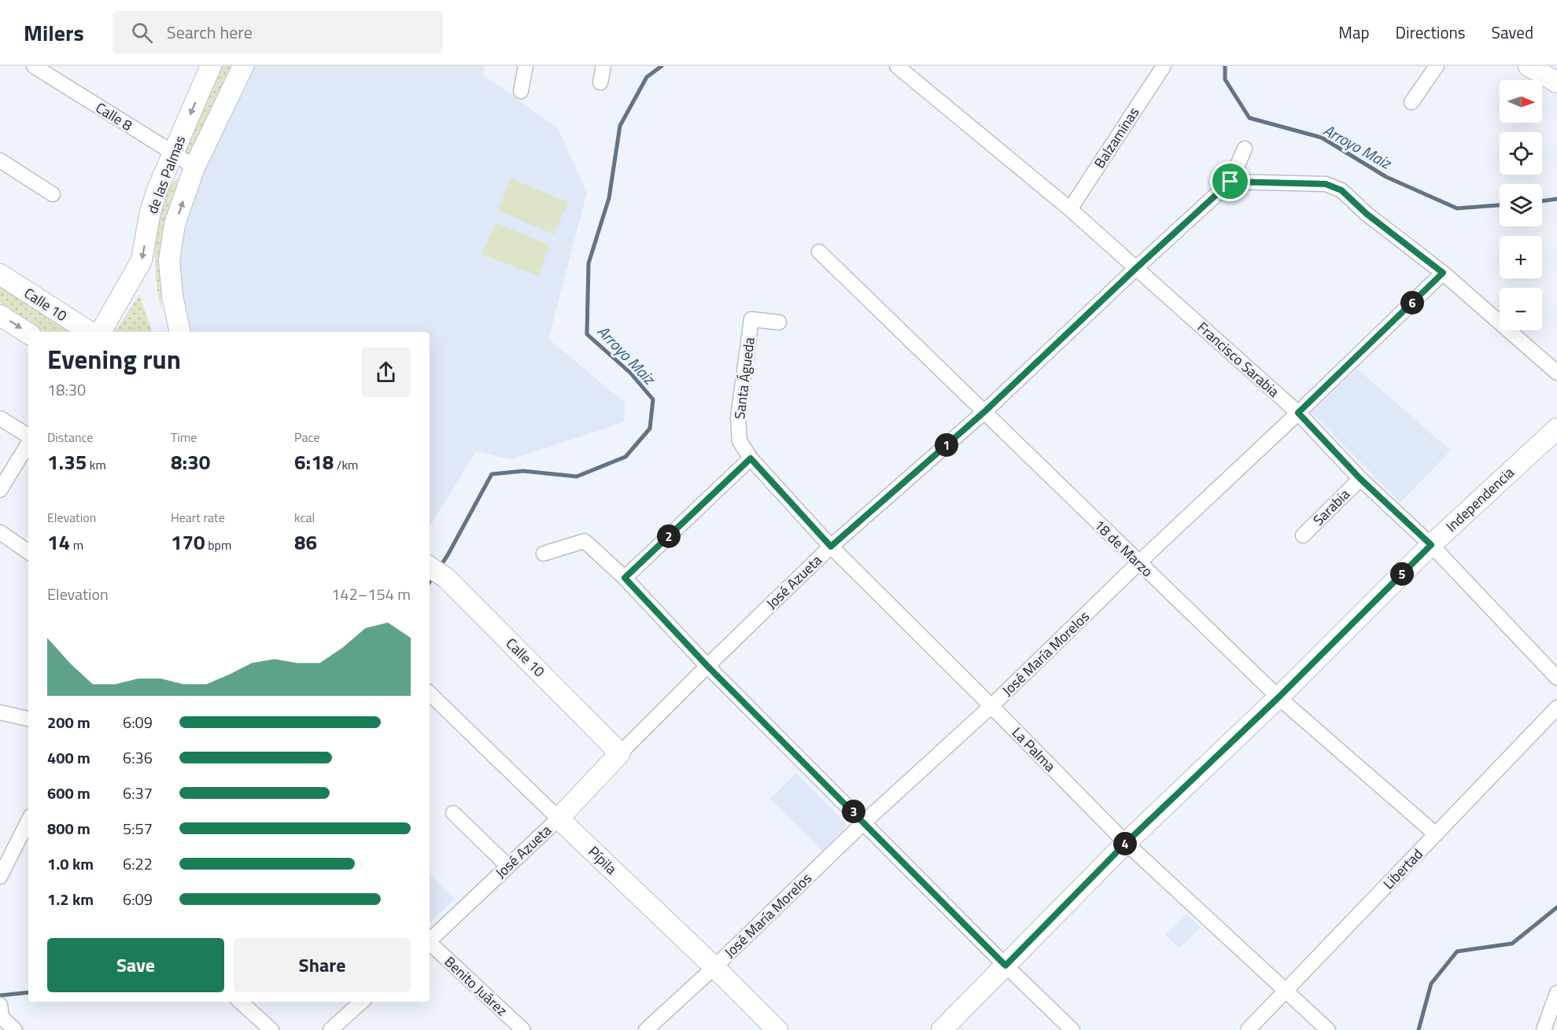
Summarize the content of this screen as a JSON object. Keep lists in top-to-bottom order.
{
  "streets": {
    "main road": [
      "de las Palmas",
      "Calle 10",
      "Independencia",
      "José Azueta",
      "Pípila"
    ],
    "street": [
      "Calle 8",
      "Balzaminas",
      "Francisco Sarabia",
      "Santa Águeda",
      "Sarabia",
      "18 de Marzo",
      "José María Morelos",
      "La Palma",
      "Libertad",
      "Benito Juárez"
    ]
  },
  "crossings": [
    ["Calle 8", "de las Palmas"],
    ["Balzaminas", "Francisco Sarabia"],
    ["Calle 10", "José Azueta"],
    ["Francisco Sarabia", "Independencia"],
    ["Francisco Sarabia", "Sarabia"],
    ["Francisco Sarabia", "José Azueta"],
    ["Francisco Sarabia", "José María Morelos"],
    ["Santa Águeda", "La Palma"],
    ["Independencia", "18 de Marzo"],
    ["Independencia", "La Palma"],
    ["18 de Marzo", "José Azueta"],
    ["18 de Marzo", "José María Morelos"],
    ["18 de Marzo", "Libertad"],
    ["José Azueta", "La Palma"],
    ["José Azueta", "Pípila"],
    ["José María Morelos", "La Palma"],
    ["José María Morelos", "Pípila"],
    ["La Palma", "Libertad"]
  ],
  "water": ["Arroyo Maiz"],
  "north": "right",
  "page": {
    "header": "Milers",
    "search": "Search here",
    "nav": ["Map", "Directions", "Saved"],
    "map_buttons": ["+", "−"],
    "pins": [
      "6",
      "1",
      "2",
      "5",
      "3",
      "4"
    ],
    "heading": ["Evening run", "18:30"],
    "stats": [
      ["Distance", "1.35 km"],
      ["Time", "8:30"],
      ["Pace", "6:18 /km"],
      ["Elevation", "14 m"],
      ["Heart rate", "170 bpm"],
      ["kcal", "86"]
    ],
    "chart": ["Elevation", "142–154 m"],
    "list": [
      {
        "name": "200 m",
        "note": "6:09"
      },
      {
        "name": "400 m",
        "note": "6:36"
      },
      {
        "name": "600 m",
        "note": "6:37"
      },
      {
        "name": "800 m",
        "note": "5:57"
      },
      {
        "name": "1.0 km",
        "note": "6:22"
      },
      {
        "name": "1.2 km",
        "note": "6:09"
      }
    ],
    "buttons": ["Save", "Share"]
  }
}
